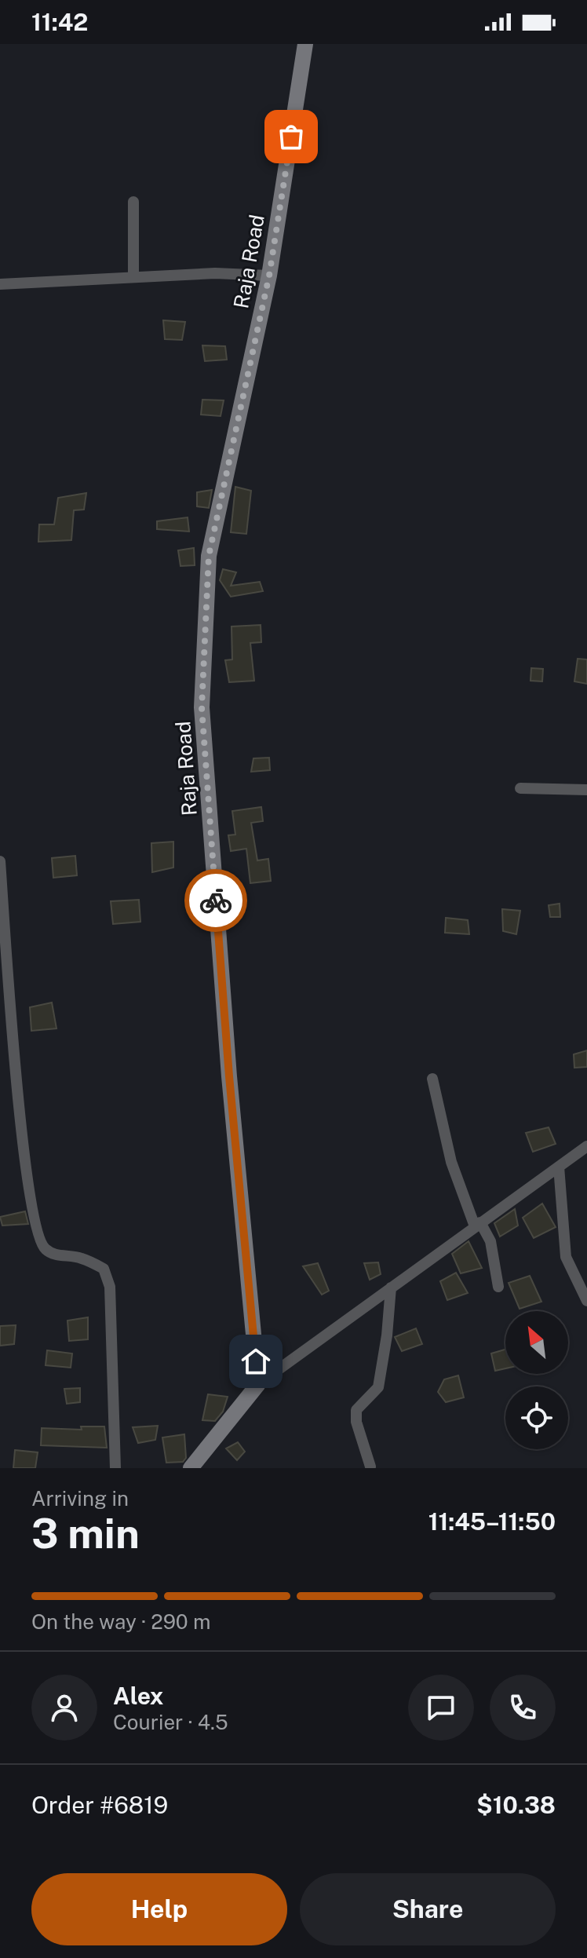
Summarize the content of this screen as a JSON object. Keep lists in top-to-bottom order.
{
  "streets": {
    "street": ["Raja Road"]
  },
  "north": "top left",
  "page": {
    "status": "11:42",
    "heading": ["3 min", "Arriving in", "11:45–11:50"],
    "panel": [
      "Alex",
      "Courier · 4.5",
      "Order #6819",
      "$10.38"
    ],
    "bar": "On the way · 290 m",
    "buttons": ["Help", "Share"]
  }
}
